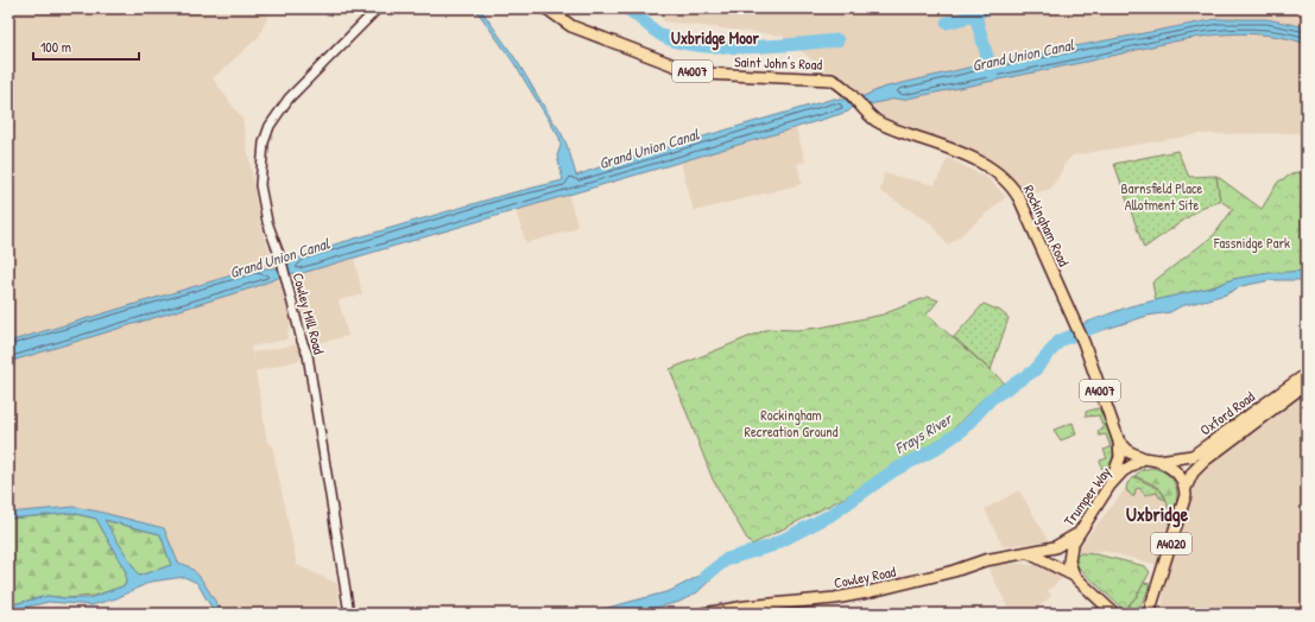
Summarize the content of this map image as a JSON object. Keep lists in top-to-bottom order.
{
  "streets": {
    "main road": [
      "Saint John's Road",
      "A4007",
      "Rockingham Road",
      "Oxford Road",
      "Trumper Way",
      "A4020",
      "Cowley Road"
    ],
    "street": ["Cowley Mill Road"]
  },
  "crossings": [
    ["Saint John's Road", "Rockingham Road"],
    ["A4007", "Rockingham Road"],
    ["A4007", "Trumper Way"],
    ["Oxford Road", "A4020"],
    ["Trumper Way", "Cowley Road"]
  ],
  "districts": ["Uxbridge Moor", "Uxbridge"],
  "water": ["Grand Union Canal", "Frays River"],
  "parks": ["Barnsfield Place Allotment Site", "Fassnidge Park", "Rockingham Recreation Ground"],
  "scale_bar": "100 m"
}
